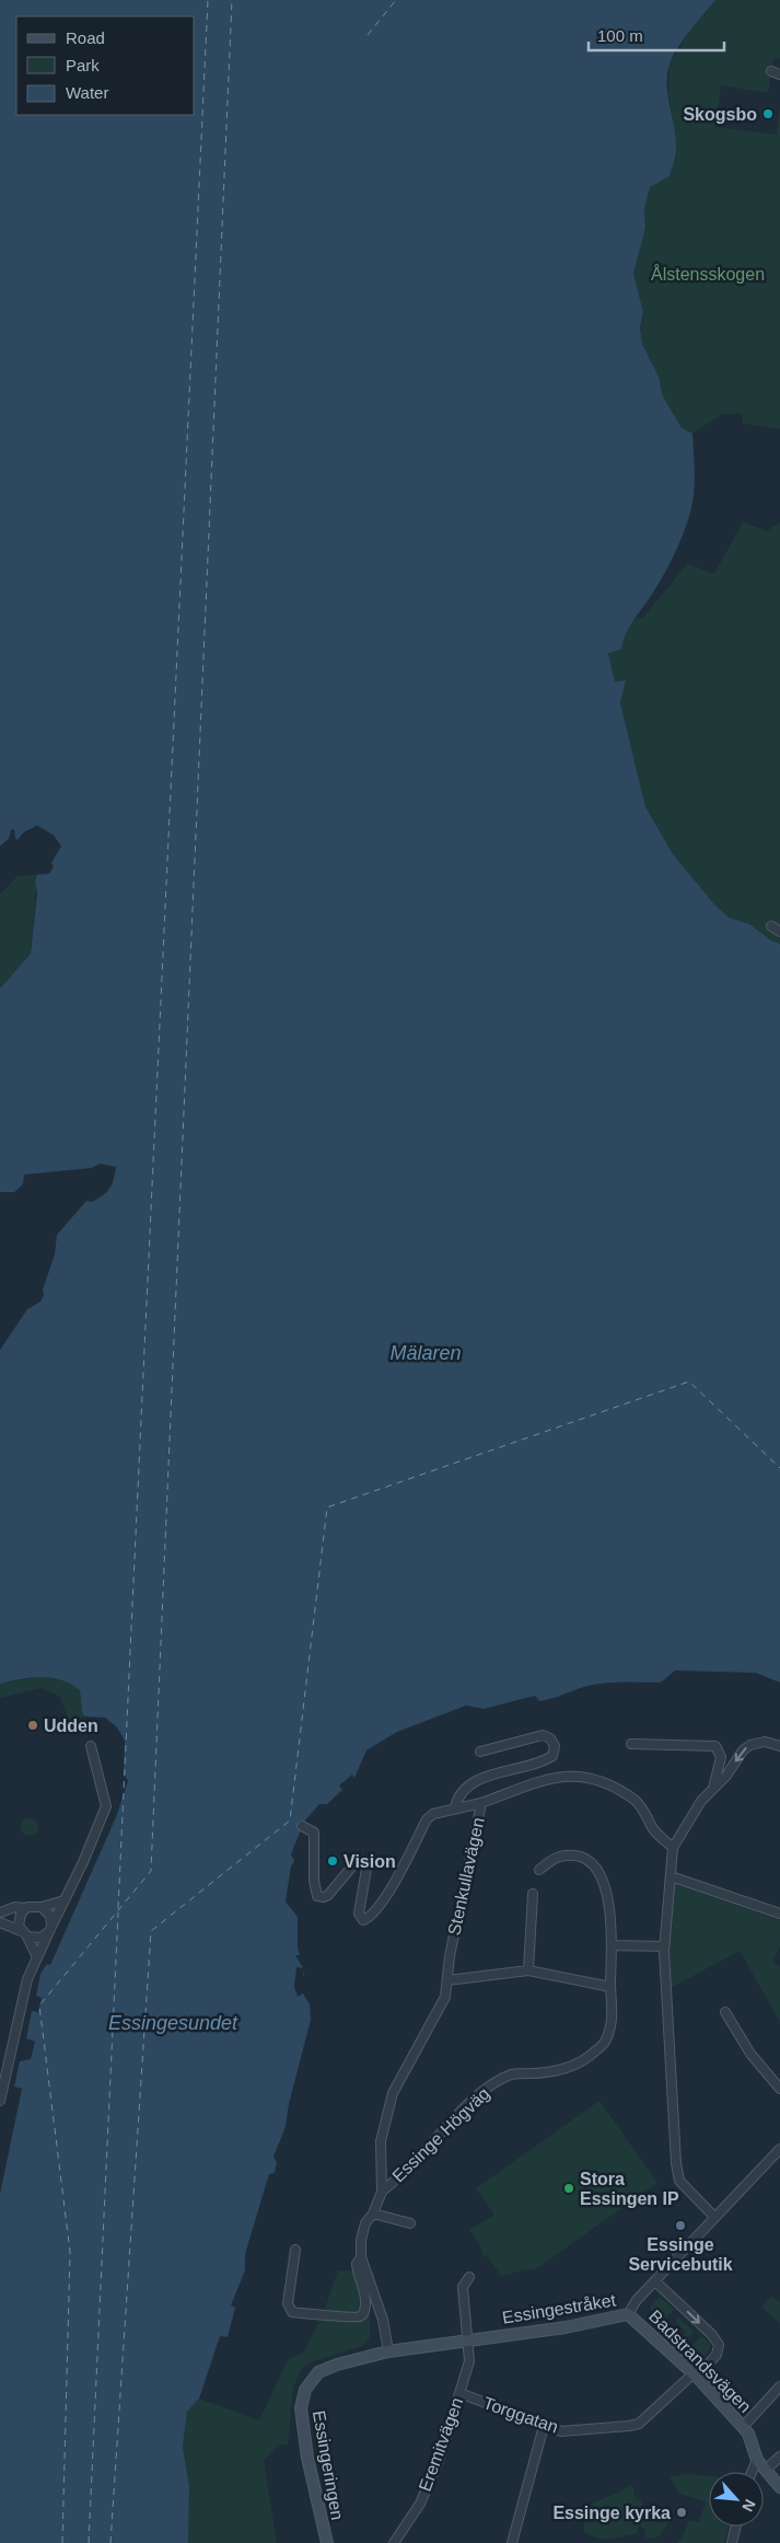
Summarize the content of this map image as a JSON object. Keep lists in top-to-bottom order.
{
  "streets": {
    "street": [
      "Stenkullavägen",
      "Essinge Högväg",
      "Essingestråket",
      "Badstrandsvägen",
      "Torggatan",
      "Eremitvägen",
      "Essingeringen"
    ]
  },
  "crossings": [
    ["Stenkullavägen", "Essinge Högväg"],
    ["Stenkullavägen", "Essingestråket"],
    ["Stenkullavägen", "Essingeringen"],
    ["Essingestråket", "Badstrandsvägen"],
    ["Essingestråket", "Torggatan"],
    ["Essingestråket", "Eremitvägen"],
    ["Essingestråket", "Essingeringen"],
    ["Badstrandsvägen", "Torggatan"],
    ["Torggatan", "Eremitvägen"]
  ],
  "water": ["Mälaren", "Essingesundet"],
  "parks": ["Ålstensskogen"],
  "places": [
    "Skogsbo",
    "Udden",
    "Vision",
    "Stora Essingen IP",
    "Essinge Servicebutik",
    "Essinge kyrka"
  ],
  "legend": ["Road", "Park", "Water"],
  "scale_bar": "100 m",
  "north": "bottom right"
}
